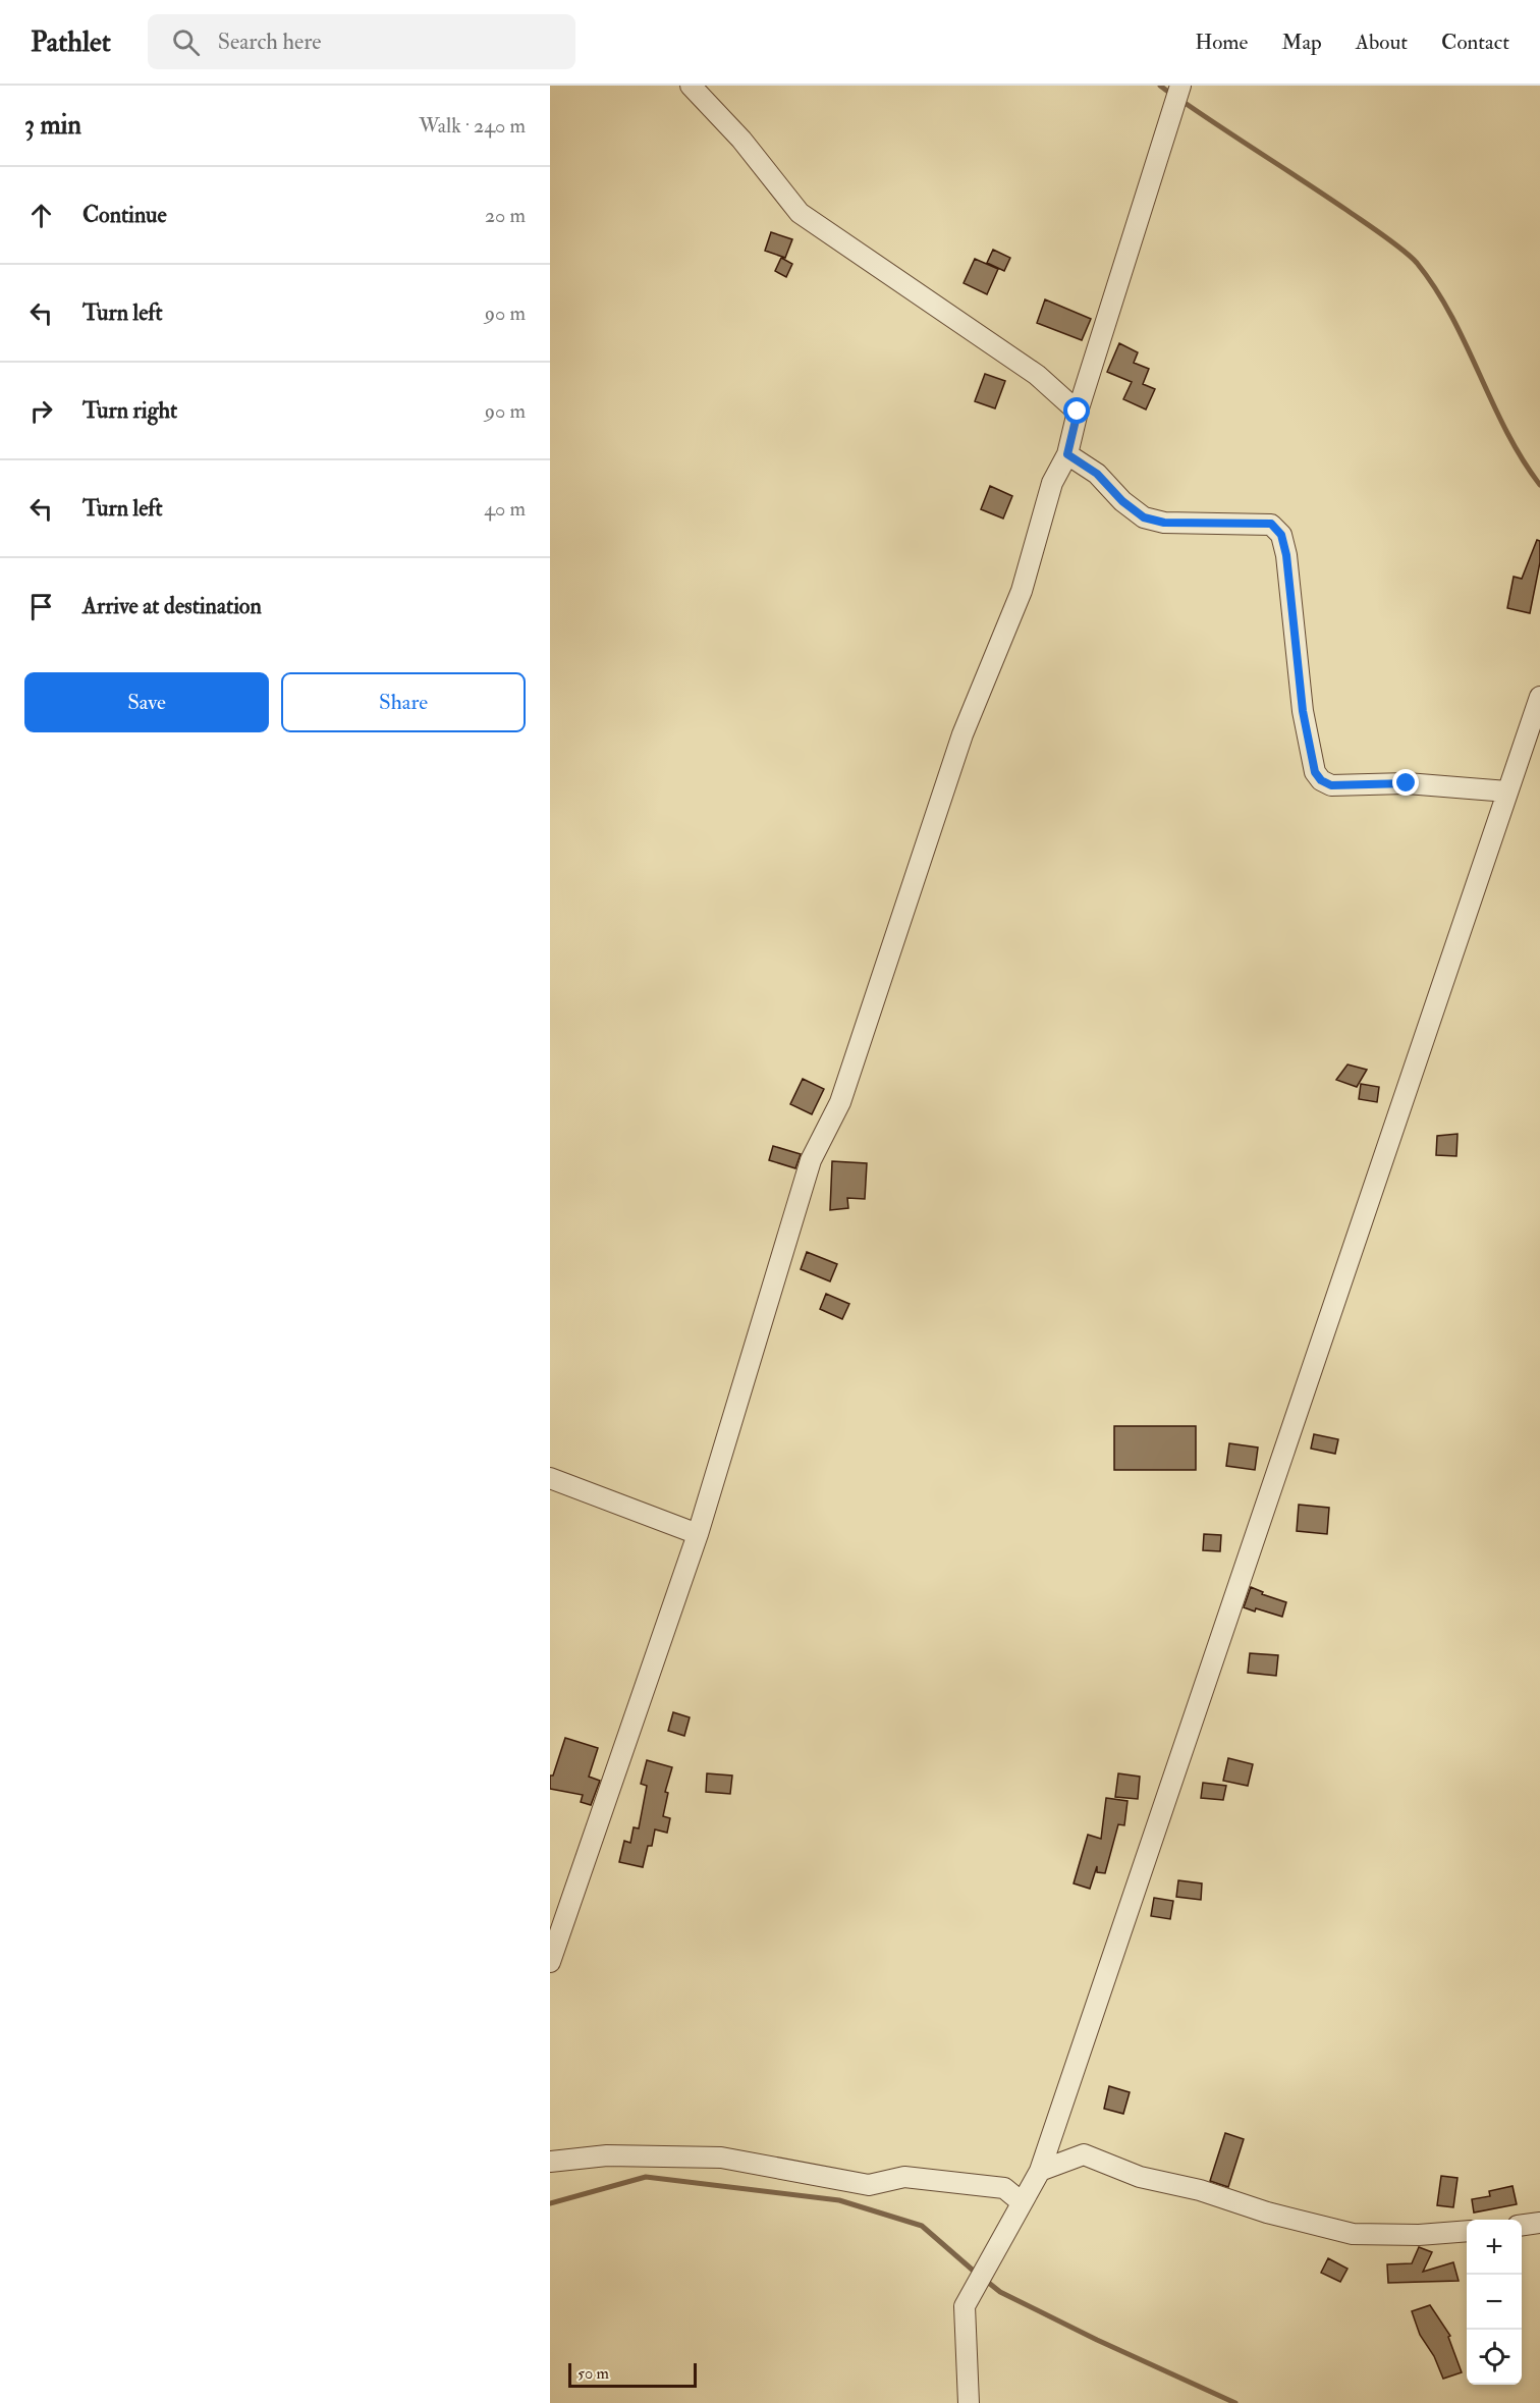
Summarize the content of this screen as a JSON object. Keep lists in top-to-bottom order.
{
  "scale_bar": "50 m",
  "page": {
    "header": "Pathlet",
    "search": "Search here",
    "nav": [
      "Home",
      "Map",
      "About",
      "Contact"
    ],
    "heading": ["3 min", "Walk · 240 m"],
    "list": [
      ["Continue", "20 m"],
      ["Turn left", "90 m"],
      ["Turn right", "90 m"],
      ["Turn left", "40 m"],
      "Arrive at destination"
    ],
    "buttons": ["Save", "Share"],
    "map_buttons": ["+", "−"],
    "scale": "50 m"
  }
}
